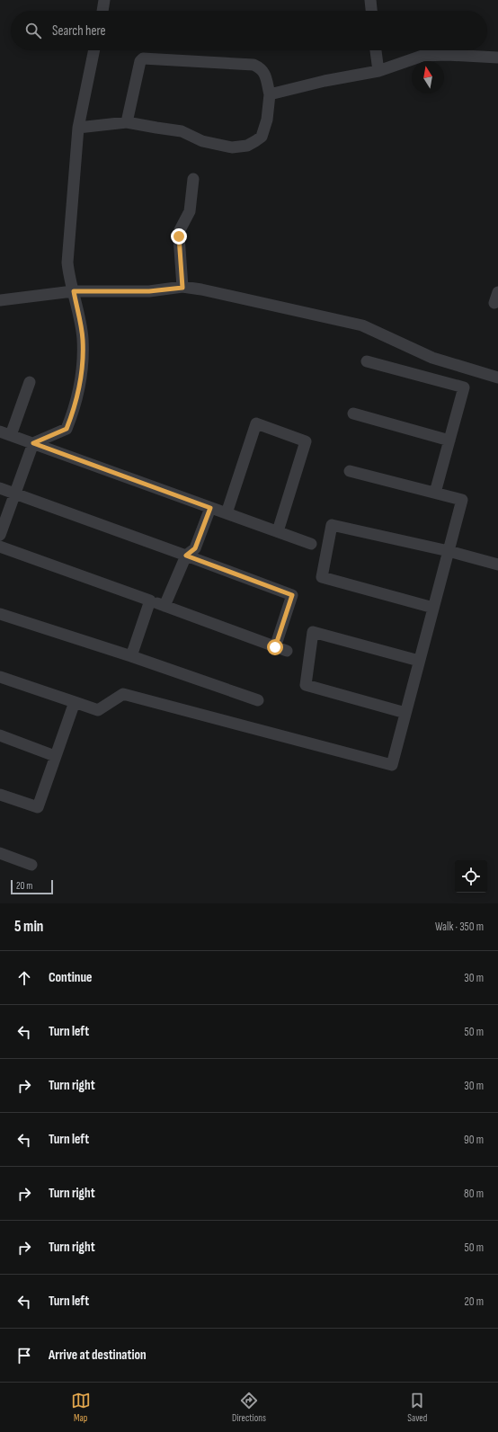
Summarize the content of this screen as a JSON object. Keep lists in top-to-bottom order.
{
  "scale_bar": "20 m",
  "north": "top",
  "page": {
    "search": "Search here",
    "scale": "20 m",
    "heading": ["5 min", "Walk · 350 m"],
    "list": [
      ["Continue", "30 m"],
      ["Turn left", "50 m"],
      ["Turn right", "30 m"],
      ["Turn left", "90 m"],
      ["Turn right", "80 m"],
      ["Turn right", "50 m"],
      ["Turn left", "20 m"],
      "Arrive at destination"
    ],
    "nav": ["Map", "Directions", "Saved"]
  }
}
